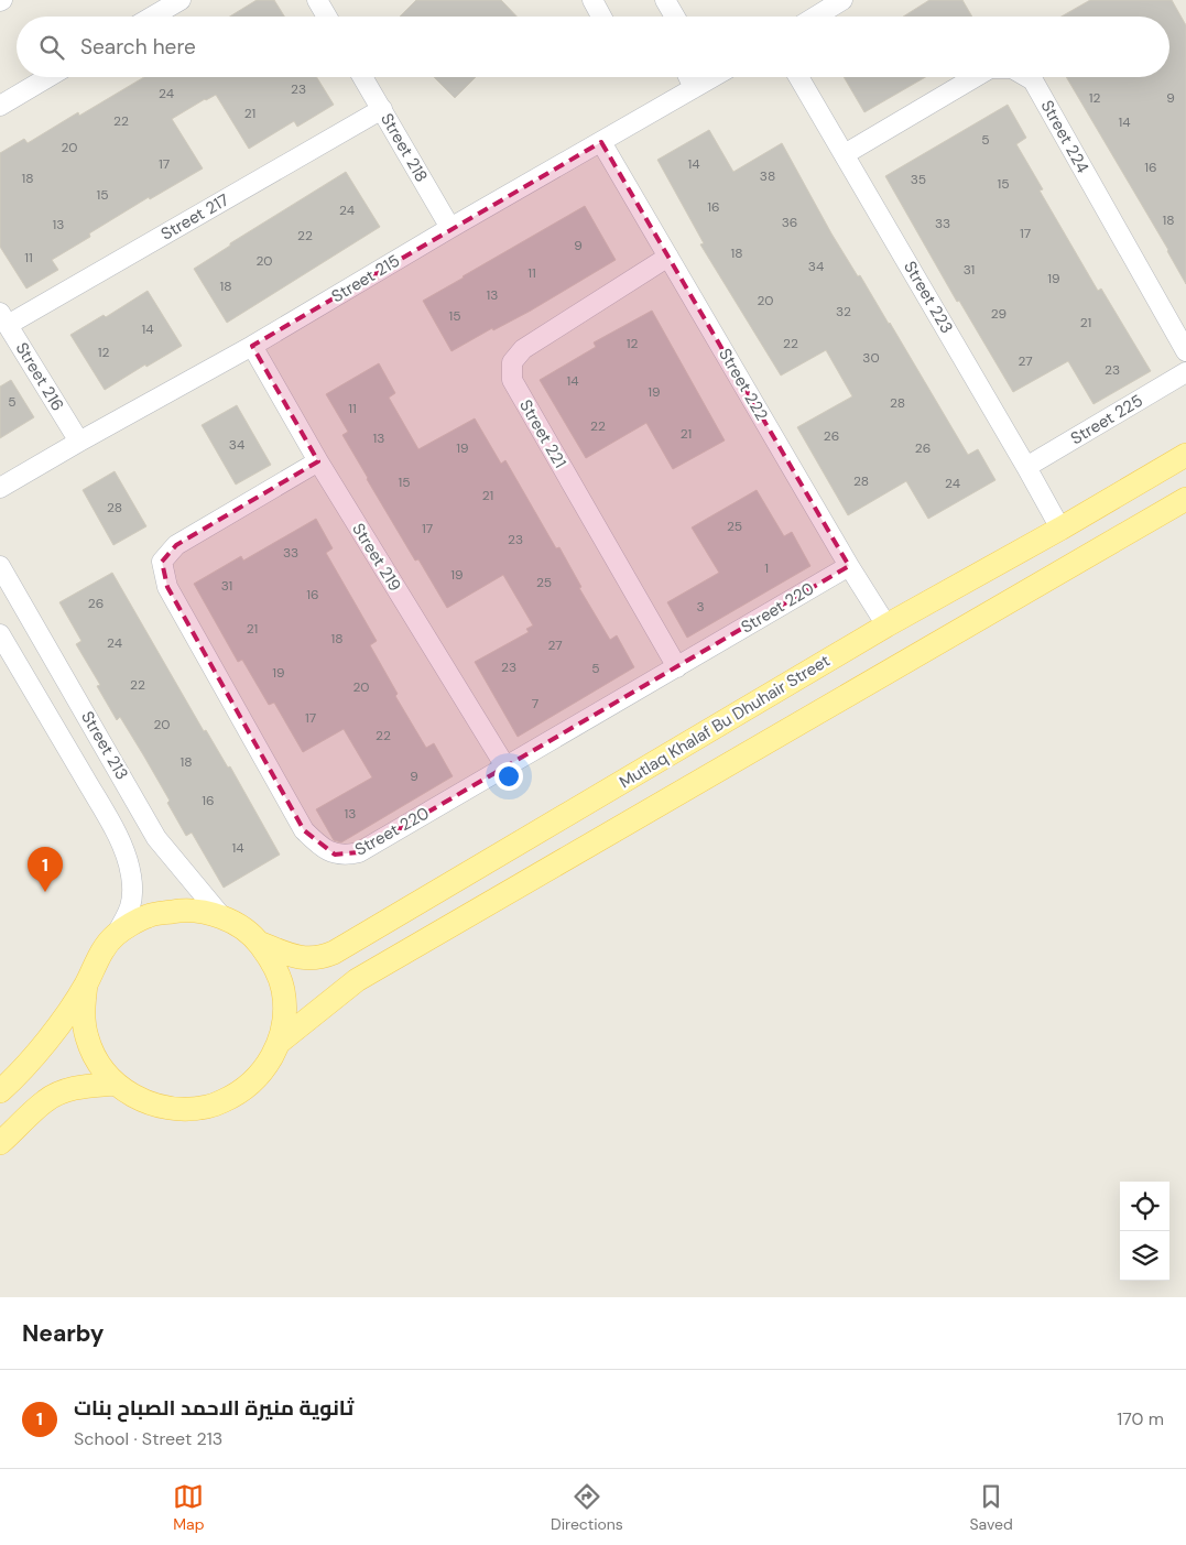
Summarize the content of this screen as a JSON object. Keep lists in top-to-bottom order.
{
  "streets": {
    "main road": ["Mutlaq Khalaf Bu Dhuhair Street"],
    "street": [
      "Street 224",
      "Street 218",
      "Street 217",
      "Street 215",
      "Street 223",
      "Street 216",
      "Street 222",
      "Street 225",
      "Street 221",
      "Street 219",
      "Street 220",
      "Street 213"
    ]
  },
  "crossings": [
    ["Street 224", "Street 223"],
    ["Street 218", "Street 217"],
    ["Street 218", "Street 215"],
    ["Street 217", "Street 216"],
    ["Street 215", "Street 216"],
    ["Street 215", "Street 222"],
    ["Street 215", "Street 219"],
    ["Street 223", "Street 225"],
    ["Street 223", "Mutlaq Khalaf Bu Dhuhair Street"],
    ["Street 222", "Street 221"],
    ["Street 222", "Street 220"],
    ["Street 222", "Mutlaq Khalaf Bu Dhuhair Street"],
    ["Street 221", "Street 220"],
    ["Street 219", "Street 220"]
  ],
  "house_numbers": [
    "23",
    "24",
    "12",
    "9",
    "21",
    "22",
    "14",
    "5",
    "20",
    "17",
    "14",
    "16",
    "38",
    "18",
    "35",
    "15",
    "15",
    "16",
    "24",
    "18",
    "36",
    "33",
    "13",
    "17",
    "22",
    "9",
    "18",
    "11",
    "20",
    "34",
    "31",
    "11",
    "19",
    "18",
    "13",
    "20",
    "32",
    "29",
    "15",
    "21",
    "14",
    "12",
    "22",
    "12",
    "30",
    "27",
    "23",
    "14",
    "19",
    "5",
    "28",
    "11",
    "22",
    "21",
    "26",
    "13",
    "34",
    "19",
    "26",
    "28",
    "15",
    "24",
    "21",
    "28",
    "25",
    "17",
    "23",
    "33",
    "1",
    "19",
    "25",
    "31",
    "16",
    "26",
    "3",
    "21",
    "18",
    "24",
    "27",
    "23",
    "5",
    "19",
    "22",
    "20",
    "7",
    "17",
    "20",
    "22",
    "18",
    "9",
    "16",
    "13",
    "14"
  ],
  "page": {
    "search": "Search here",
    "pins": "1",
    "heading": "Nearby",
    "list": [
      {
        "mark": "1",
        "name": "ثانوية منيرة الاحمد الصباح بنات",
        "note": "School · Street 213",
        "value": "170 m"
      }
    ],
    "nav": ["Map", "Directions", "Saved"]
  }
}
